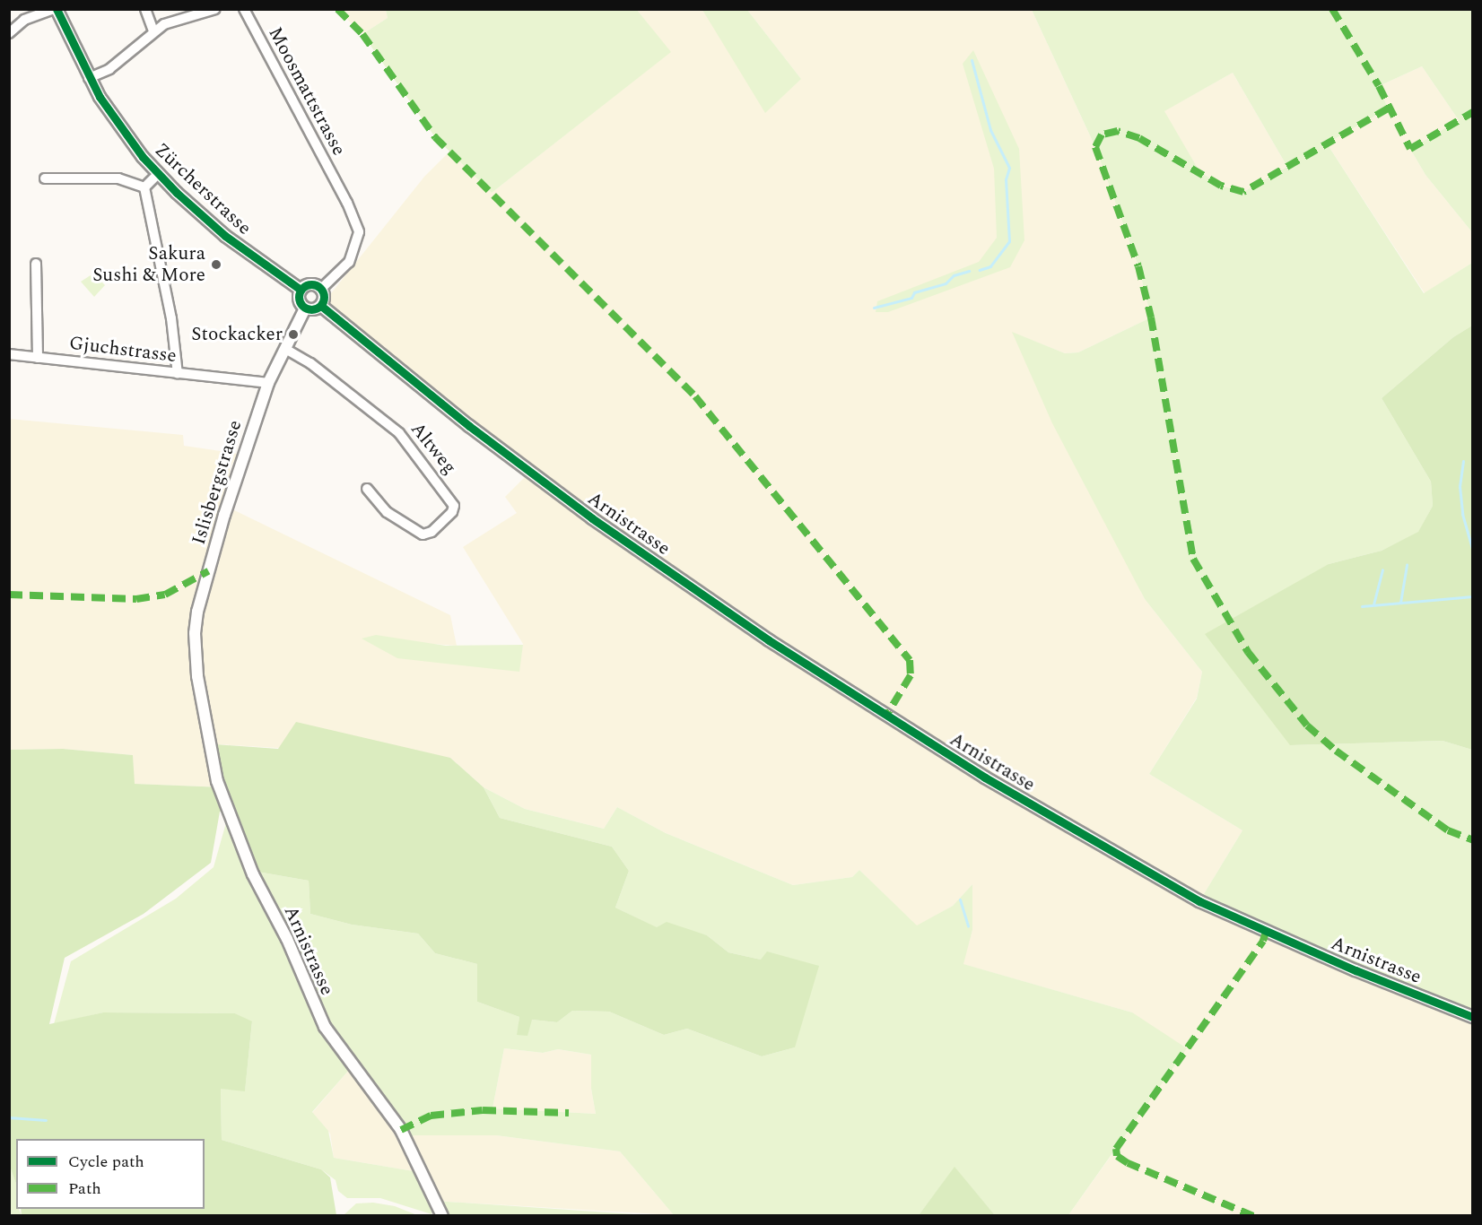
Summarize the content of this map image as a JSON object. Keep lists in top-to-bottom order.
{
  "streets": {
    "street": [
      "Moosmattstrasse",
      "Zürcherstrasse",
      "Gjuchstrasse",
      "Altweg",
      "Islisbergstrasse",
      "Arnistrasse"
    ]
  },
  "crossings": [
    ["Moosmattstrasse", "Zürcherstrasse"],
    ["Moosmattstrasse", "Islisbergstrasse"],
    ["Moosmattstrasse", "Arnistrasse"],
    ["Zürcherstrasse", "Islisbergstrasse"],
    ["Zürcherstrasse", "Arnistrasse"],
    ["Gjuchstrasse", "Islisbergstrasse"],
    ["Altweg", "Islisbergstrasse"],
    ["Islisbergstrasse", "Arnistrasse"]
  ],
  "places": ["Sakura Sushi & More", "Stockacker"],
  "legend": ["Cycle path", "Path"]
}
